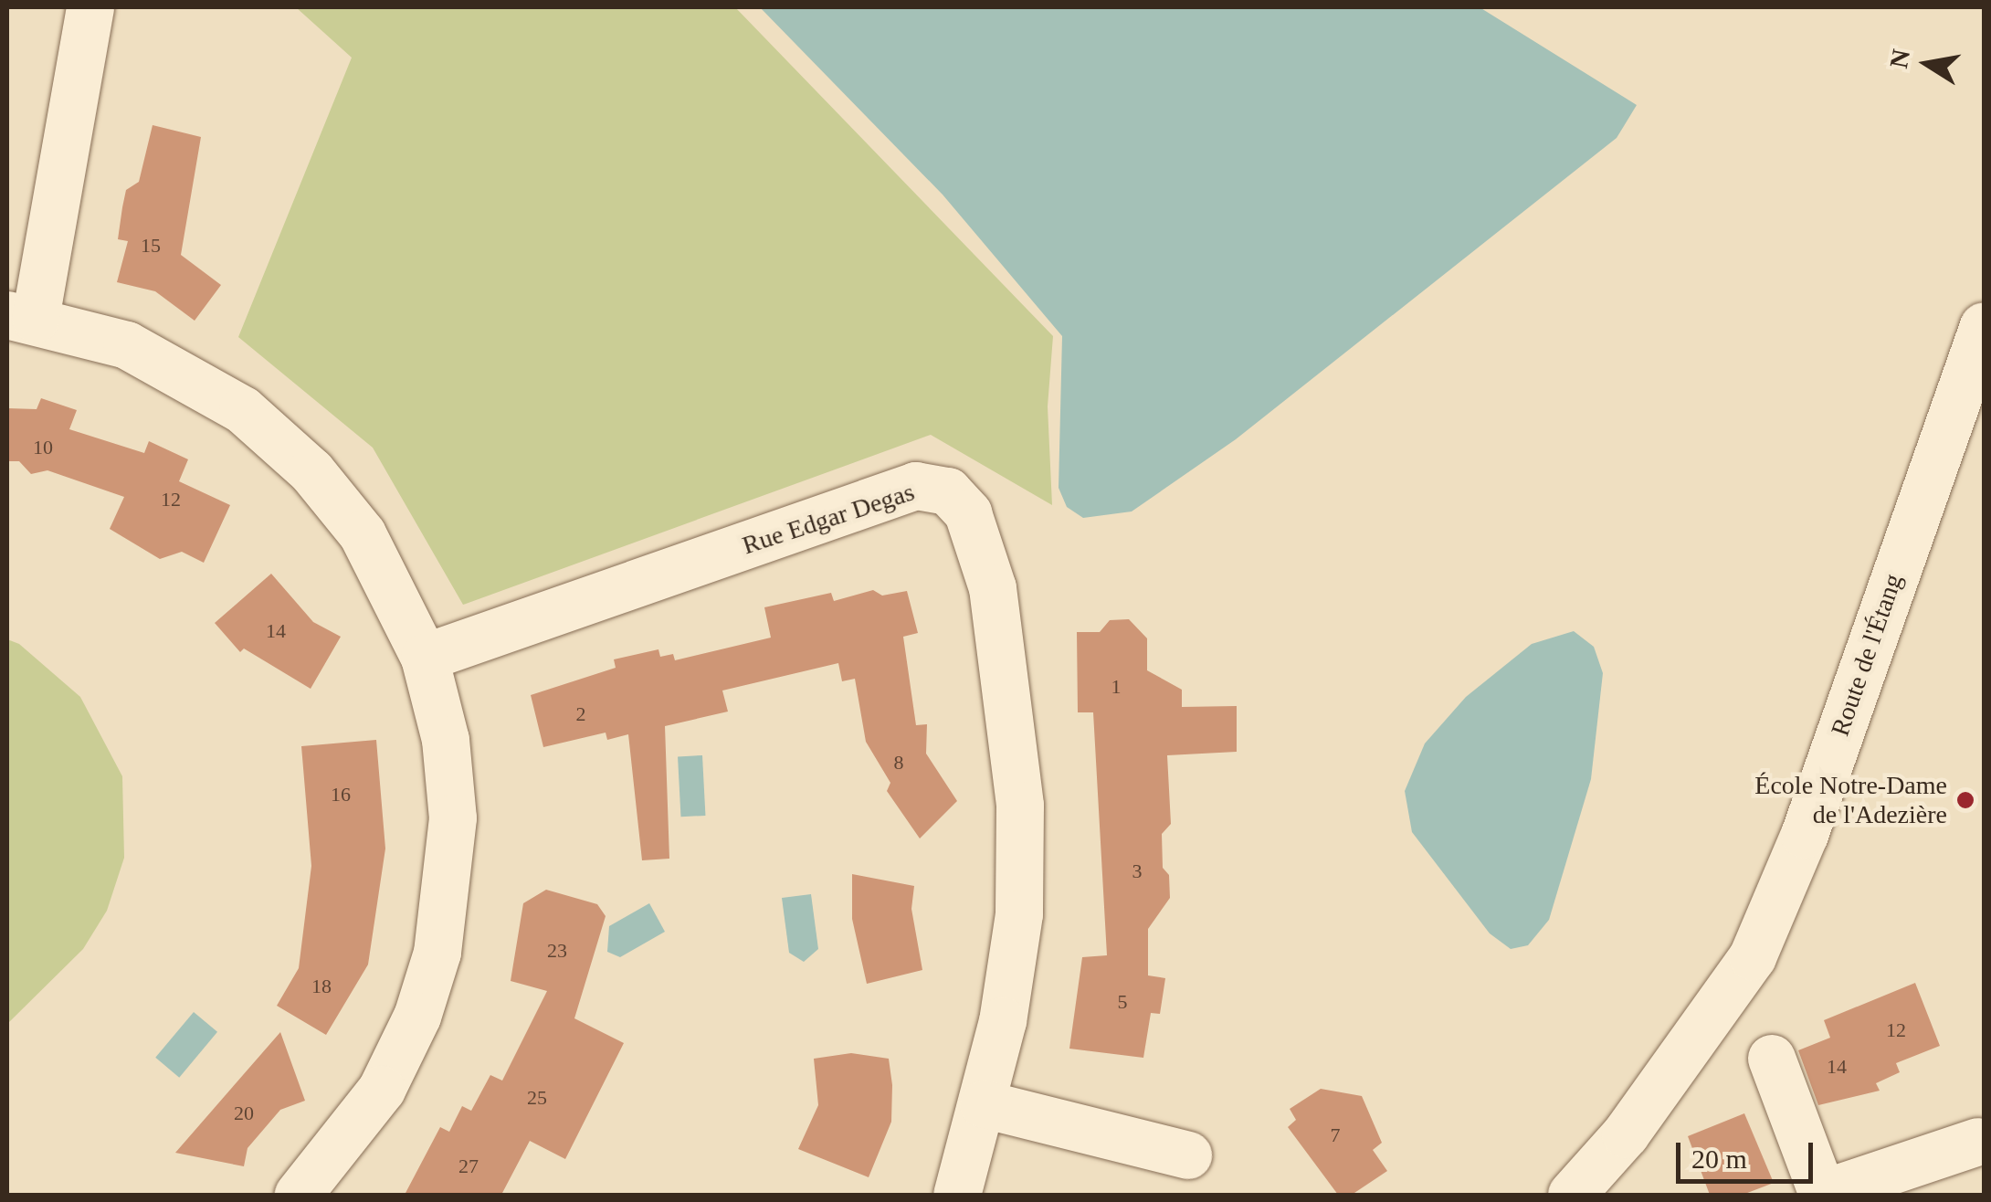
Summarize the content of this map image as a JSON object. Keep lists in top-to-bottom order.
{
  "streets": {
    "street": ["Rue Edgar Degas", "Route de l'Étang"]
  },
  "places": ["École Notre-Dame de l'Adezière"],
  "house_numbers": [
    "15",
    "10",
    "12",
    "14",
    "1",
    "2",
    "8",
    "16",
    "3",
    "23",
    "18",
    "5",
    "12",
    "14",
    "25",
    "20",
    "7",
    "27"
  ],
  "scale_bar": "20 m",
  "north": "left"
}
